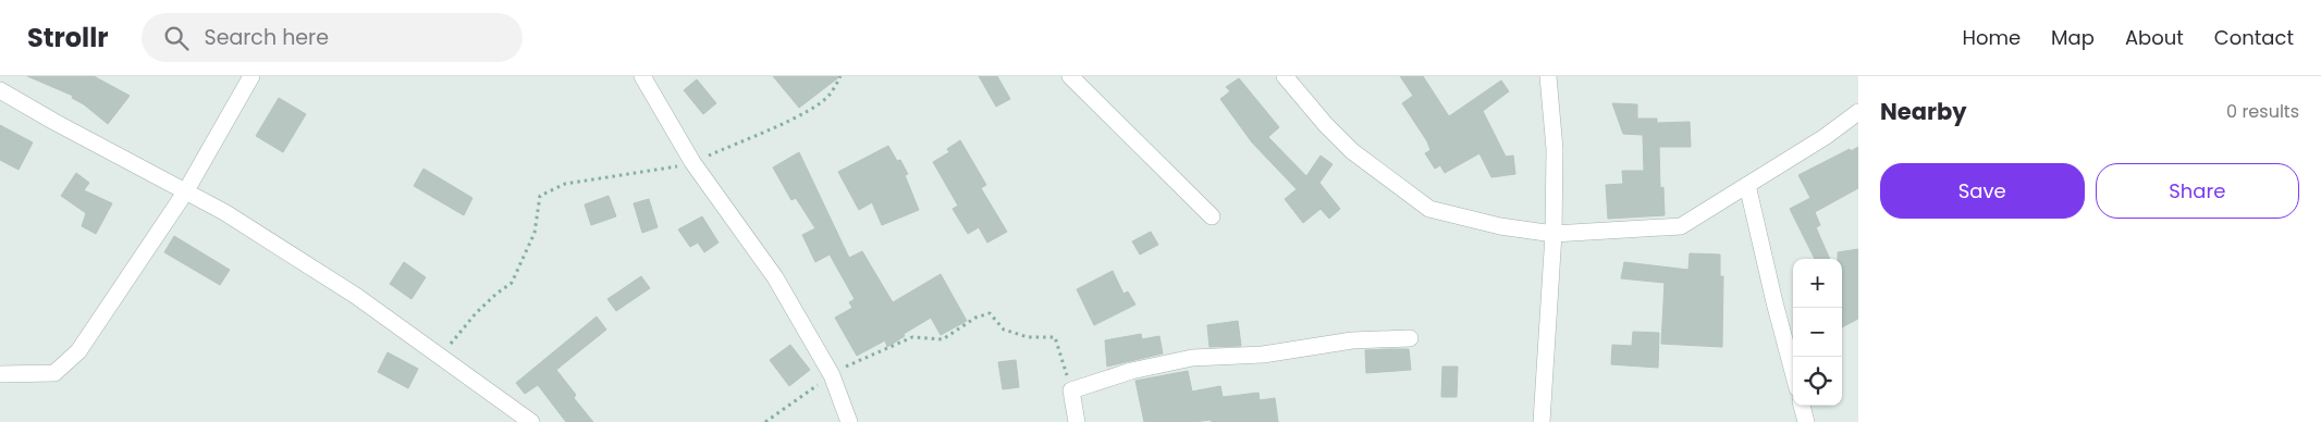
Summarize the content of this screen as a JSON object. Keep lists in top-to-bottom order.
{
  "page": {
    "header": "Strollr",
    "search": "Search here",
    "nav": [
      "Home",
      "Map",
      "About",
      "Contact"
    ],
    "heading": ["Nearby", "0 results"],
    "buttons": ["Save", "Share"],
    "map_buttons": ["+", "−"]
  }
}
